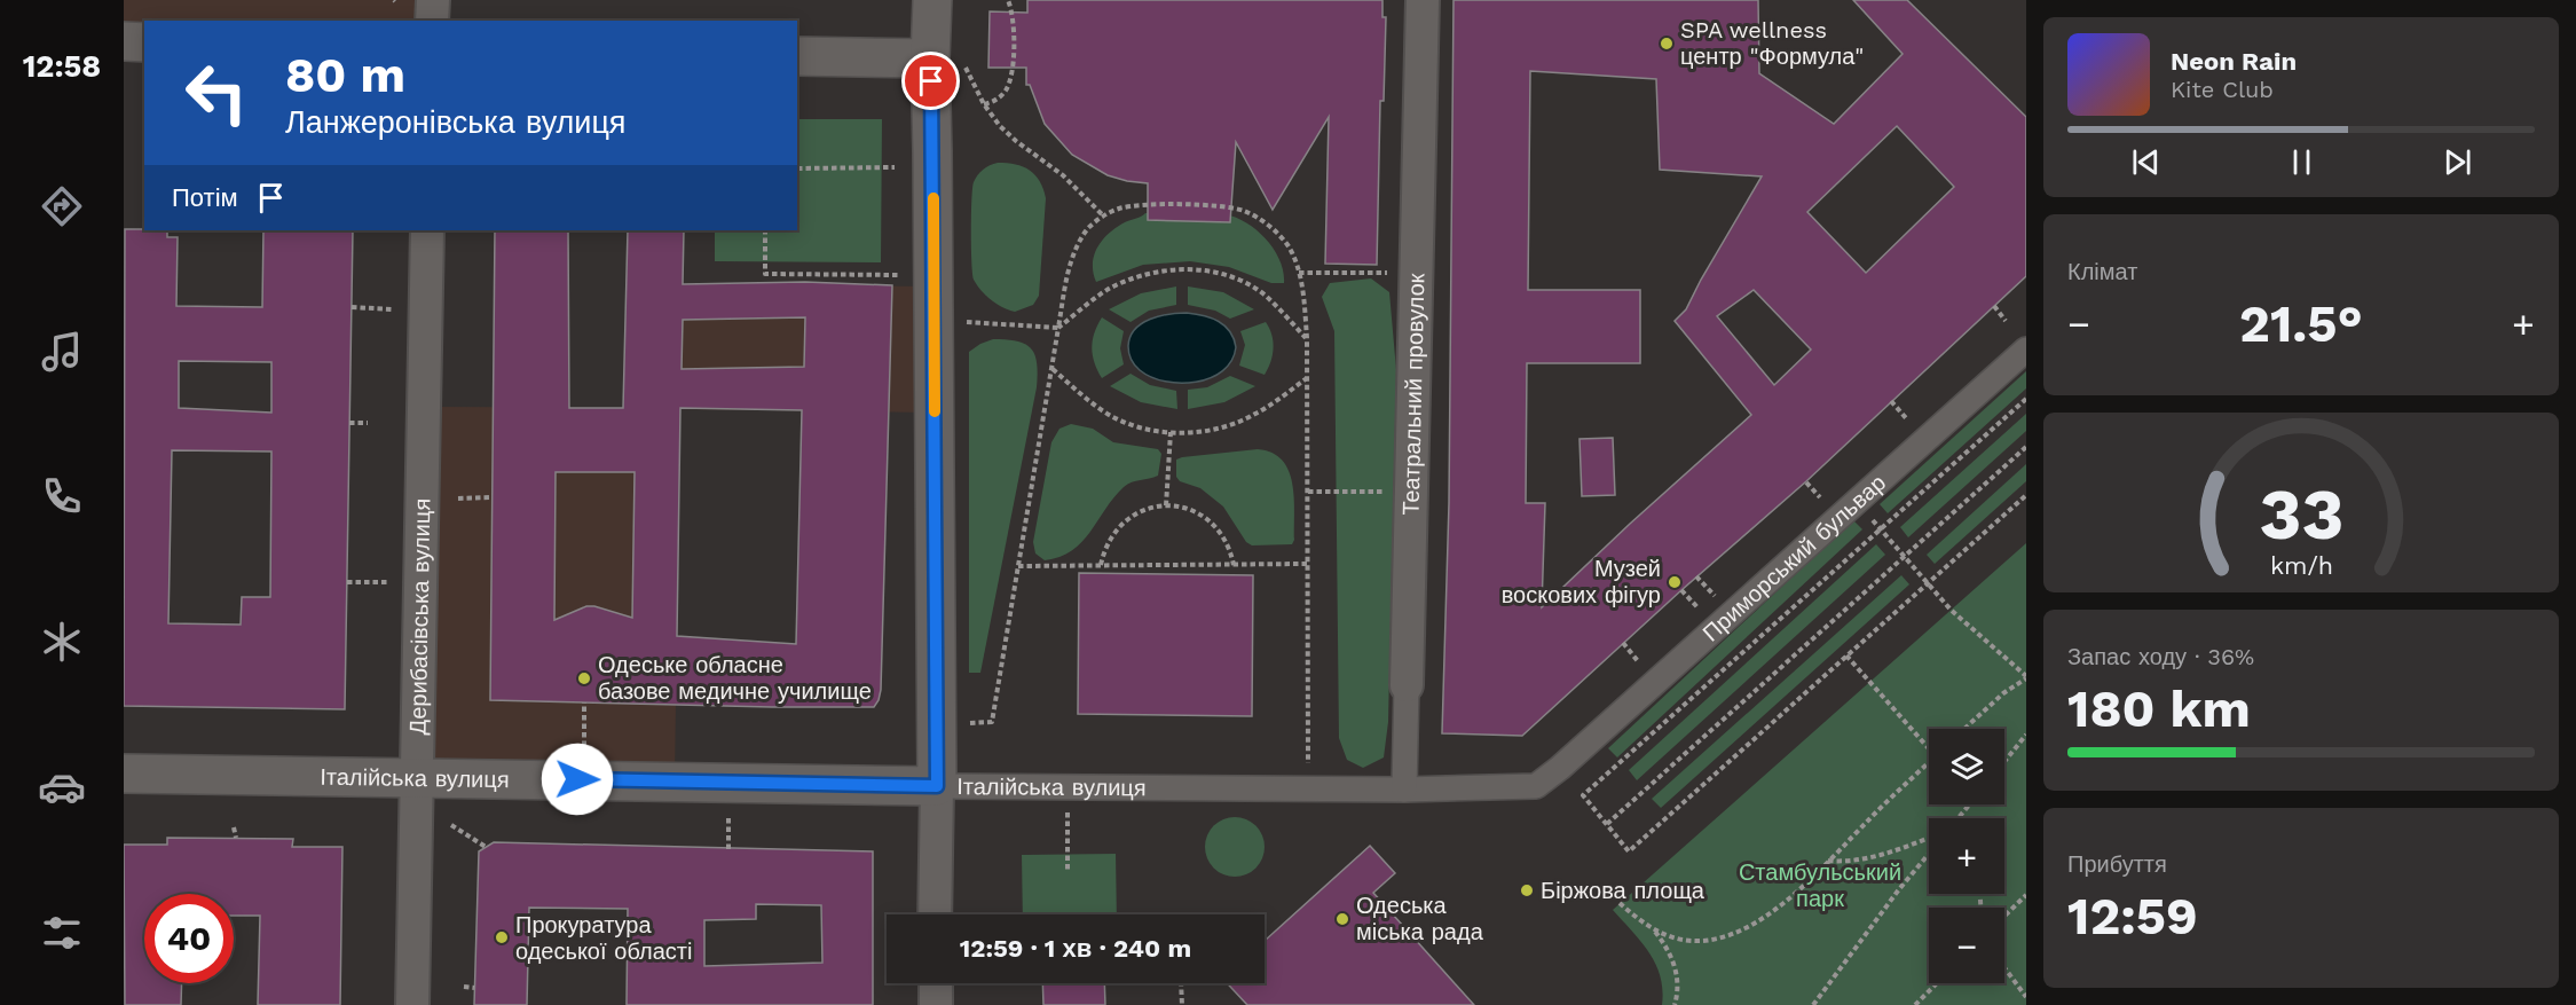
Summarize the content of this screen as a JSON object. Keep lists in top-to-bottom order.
{
  "streets": {
    "street": [
      "Театральний провулок",
      "Приморський бульвар",
      "Дерибасівська вулиця",
      "Італійська вулиця"
    ]
  },
  "crossings": [
    ["Театральний провулок", "Приморський бульвар"],
    ["Театральний провулок", "Італійська вулиця"],
    ["Приморський бульвар", "Італійська вулиця"],
    ["Дерибасівська вулиця", "Італійська вулиця"]
  ],
  "parks": ["Стамбульський парк"],
  "places": [
    "SPA wellness центр \"Формула\"",
    "Музей воскових фігур",
    "Одеське обласне базове медичне училище",
    "Біржова площа",
    "Одеська міська рада",
    "Прокуратура одеської області"
  ],
  "page": {
    "tabs": "12:58",
    "turn": ["80 m", "Ланжеронівська вулиця"],
    "song": ["Neon Rain", "Kite Club"],
    "then": "Потім",
    "tile": [
      "Клімат",
      ["Запас ходу · 36%", "180 km"],
      ["Прибуття", "12:59"]
    ],
    "heat": ["−", "21.5°", "+"],
    "map_buttons": ["+", "−"],
    "limit": "40",
    "trip": "12:59 · 1 хв · 240 m",
    "gauge": ["33", "km/h"]
  }
}
